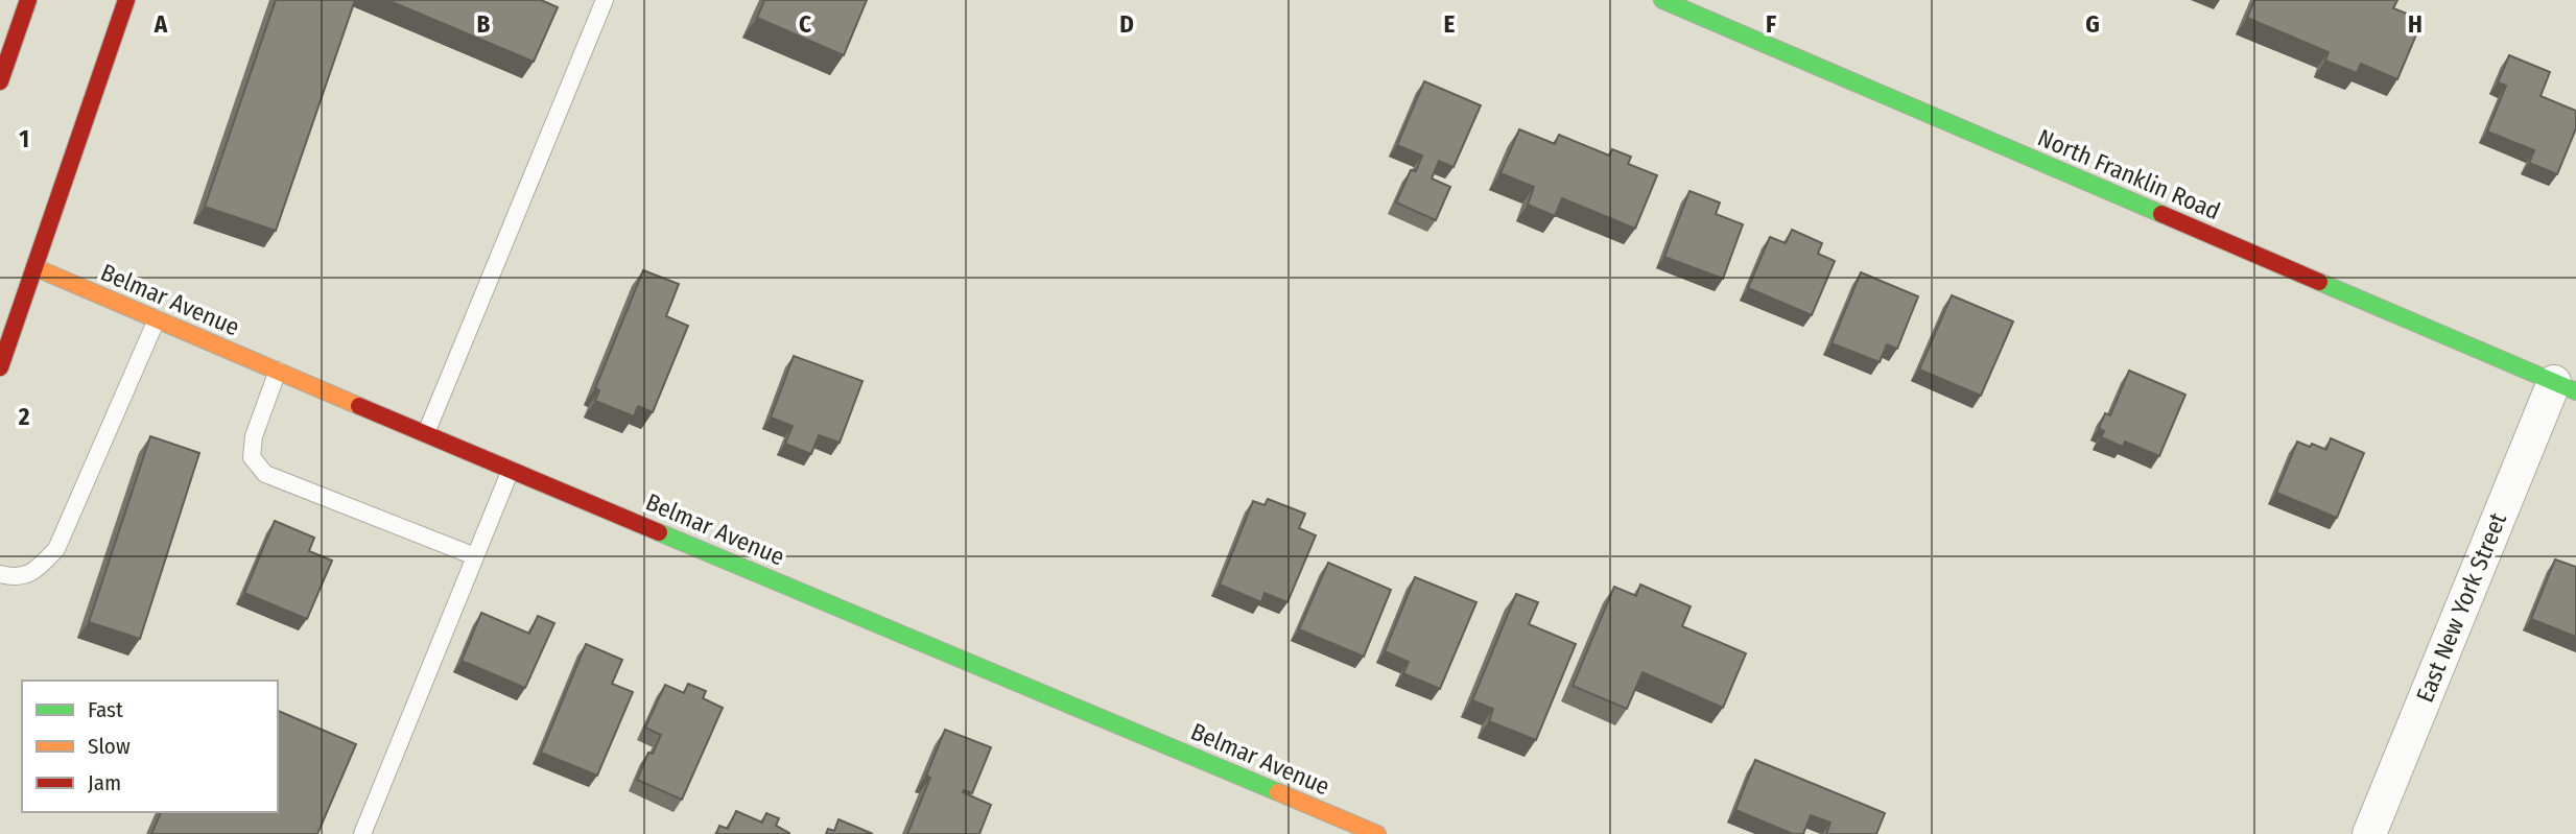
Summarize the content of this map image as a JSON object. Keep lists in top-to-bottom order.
{
  "streets": {
    "street": ["North Franklin Road", "Belmar Avenue", "East New York Street"]
  },
  "crossings": [
    ["North Franklin Road", "East New York Street"]
  ],
  "legend": ["Fast", "Slow", "Jam"],
  "grid": {
    "columns": [
      "A",
      "B",
      "C",
      "D",
      "E",
      "F",
      "G",
      "H"
    ],
    "rows": ["1", "2"]
  }
}
